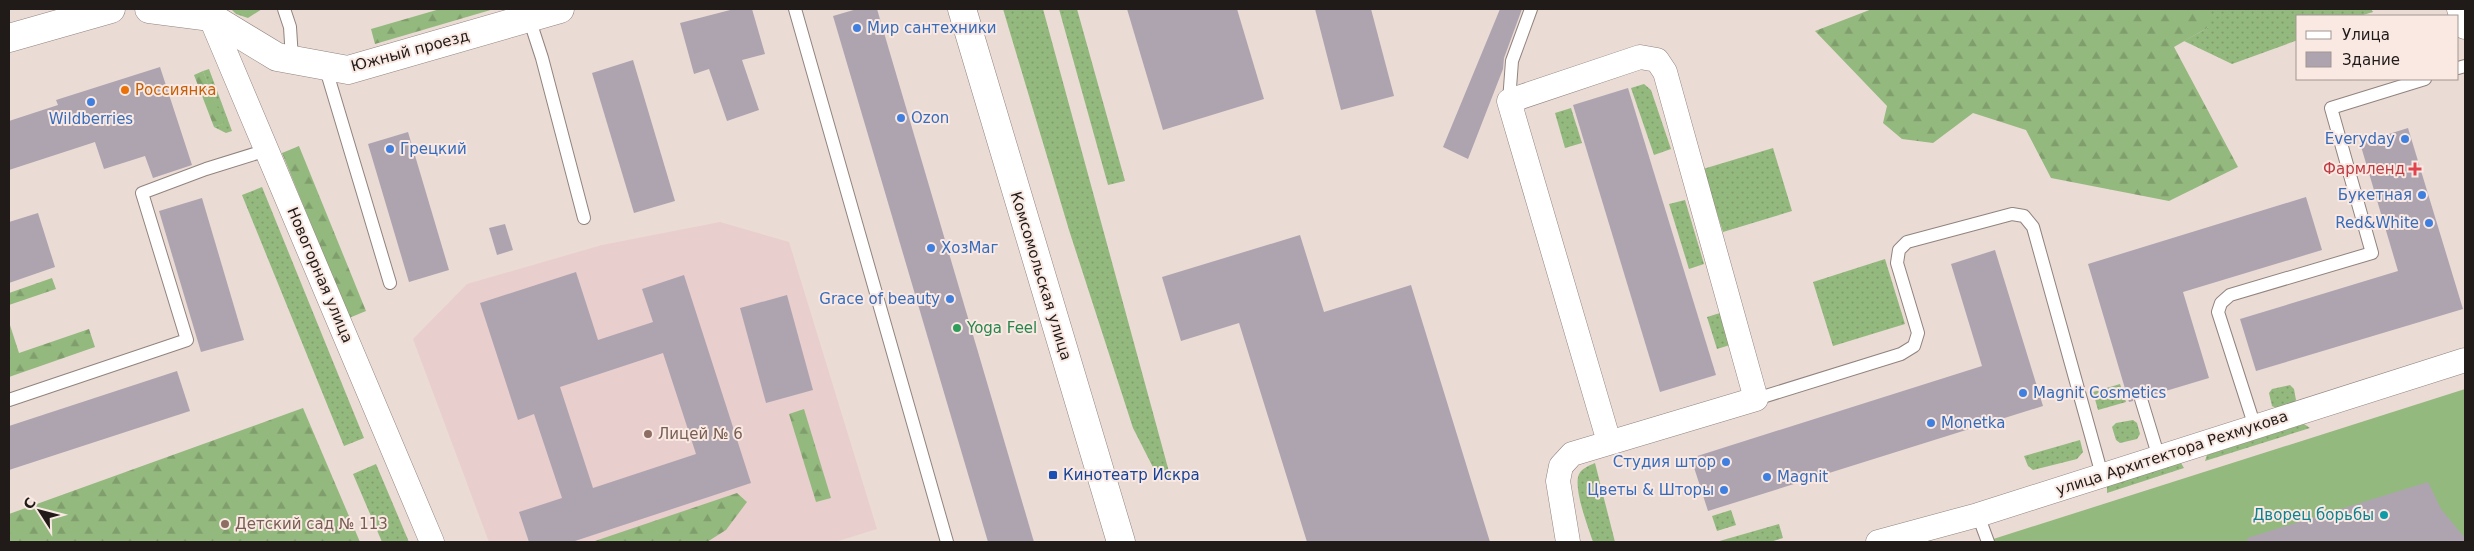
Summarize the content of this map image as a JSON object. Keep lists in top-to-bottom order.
{
  "streets": {
    "main road": ["Южный проезд", "Комсомольская улица"],
    "street": ["Новогорная улица", "улица Архитектора Рехмукова"]
  },
  "crossings": [
    ["Южный проезд", "Новогорная улица"]
  ],
  "places": {
    "other": [
      "Мир сантехники",
      "Россиянка",
      "Wildberries",
      "Ozon",
      "Everyday",
      "Грецкий",
      "Букетная",
      "Red&White",
      "ХозМаг",
      "Grace of beauty",
      "Yoga Feel",
      "Magnit Cosmetics",
      "Monetka",
      "Лицей № 6",
      "Студия штор",
      "Magnit",
      "Цветы & Шторы",
      "Дворец борьбы",
      "Детский сад № 113"
    ],
    "health": ["Фармленд"],
    "transit": ["Кинотеатр Искра"]
  },
  "legend": ["Улица", "Здание"],
  "north": "top left"
}
